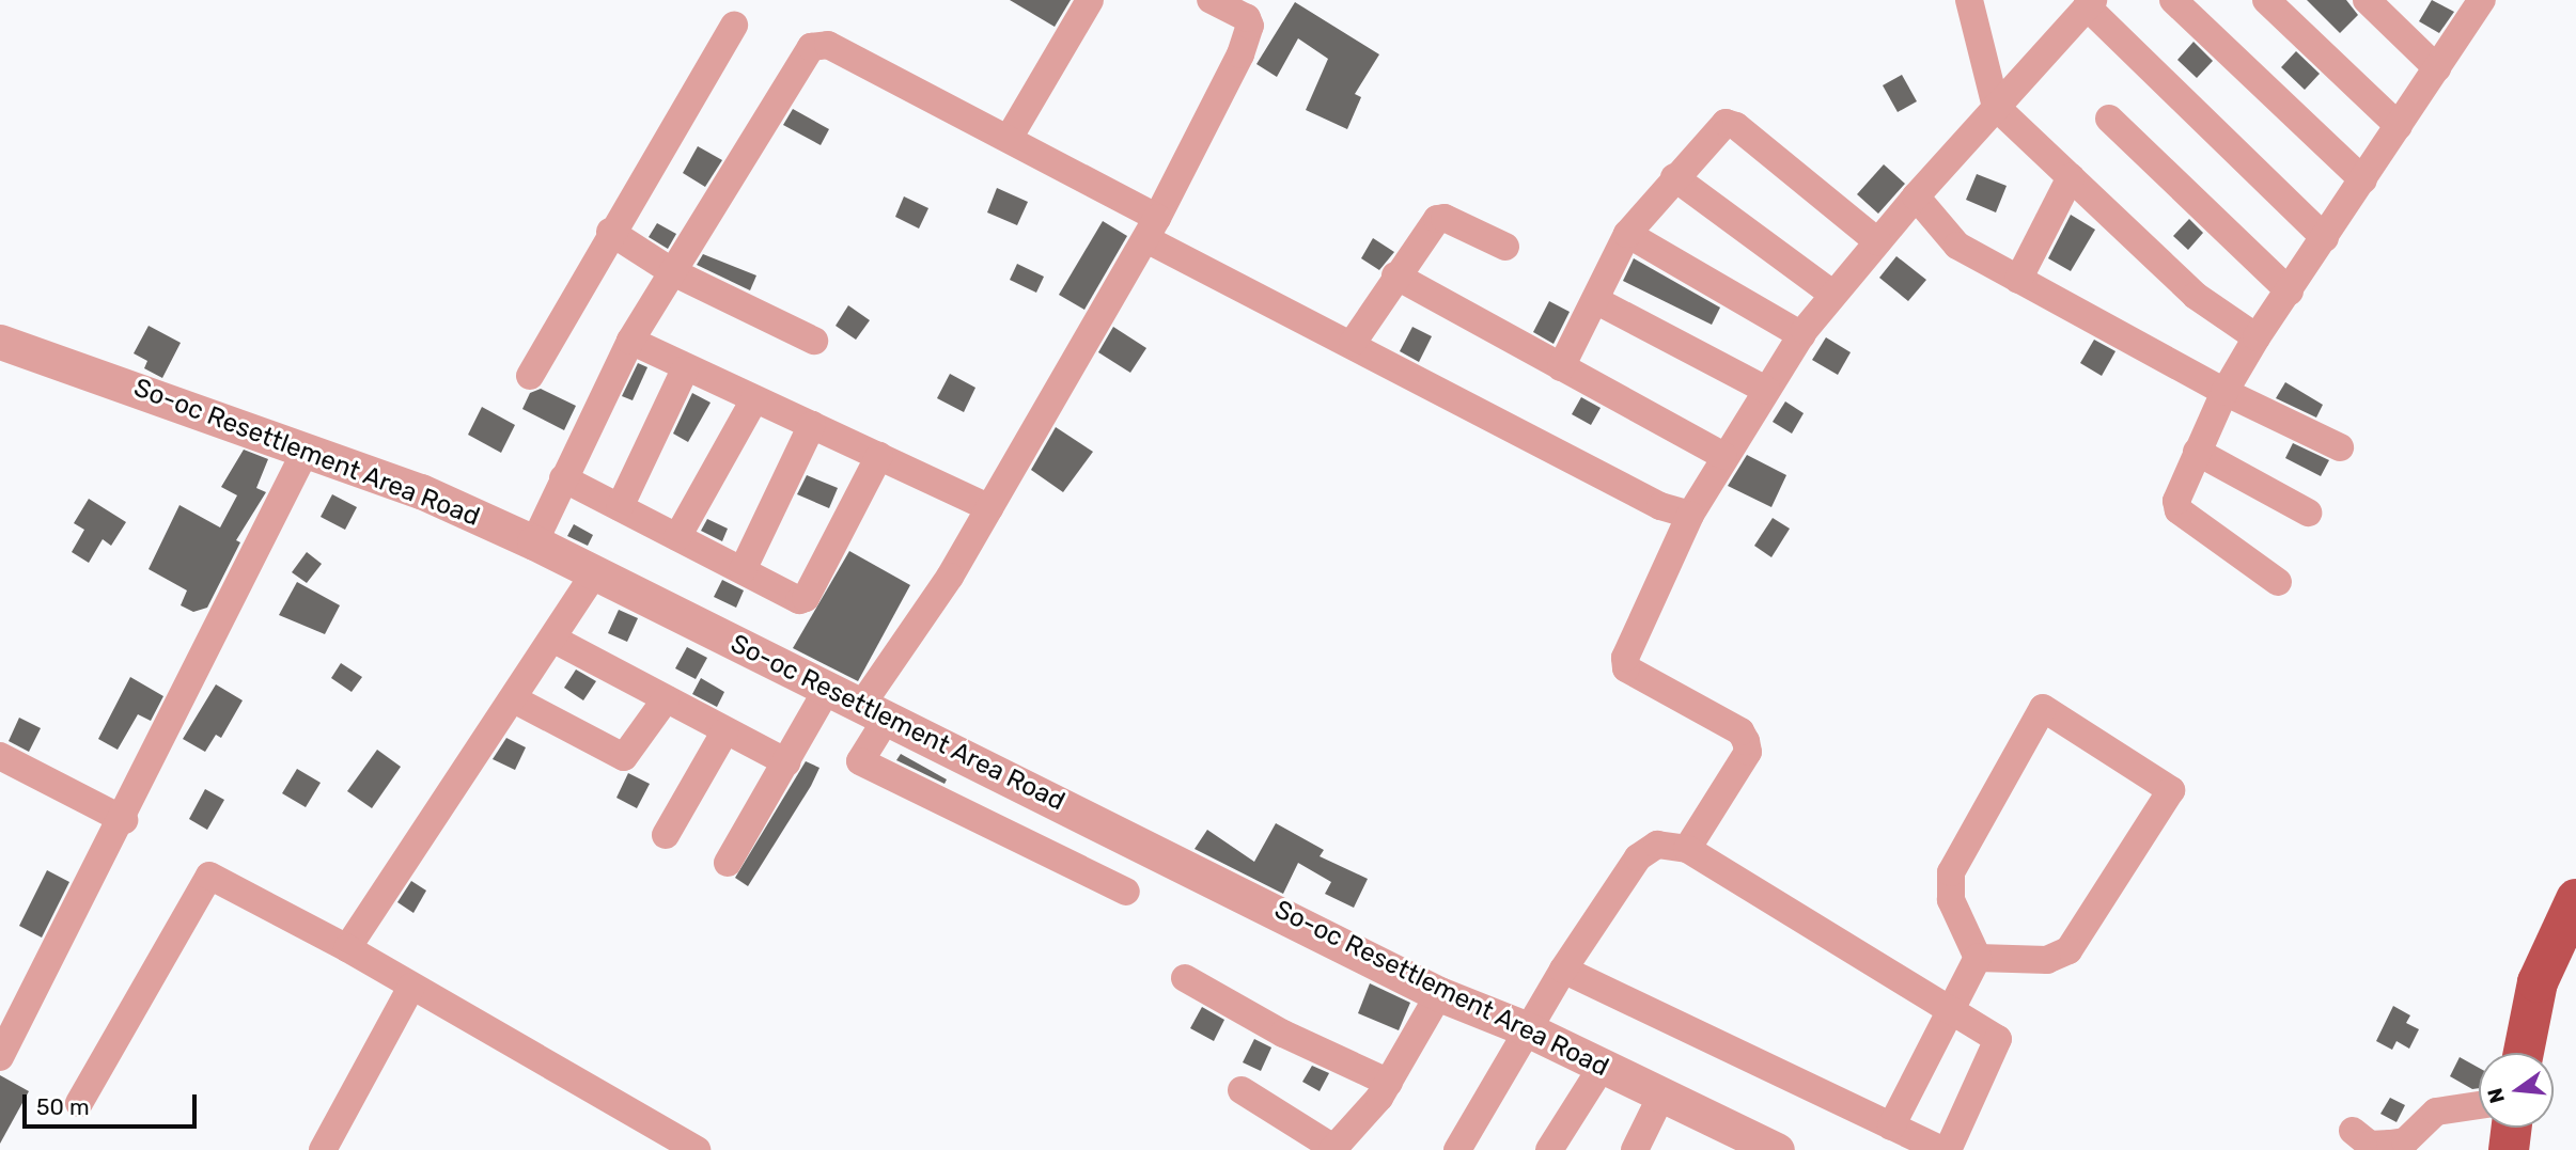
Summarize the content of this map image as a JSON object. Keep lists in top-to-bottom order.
{
  "streets": {
    "street": ["So-oc Resettlement Area Road"]
  },
  "scale_bar": "50 m",
  "north": "left"
}
